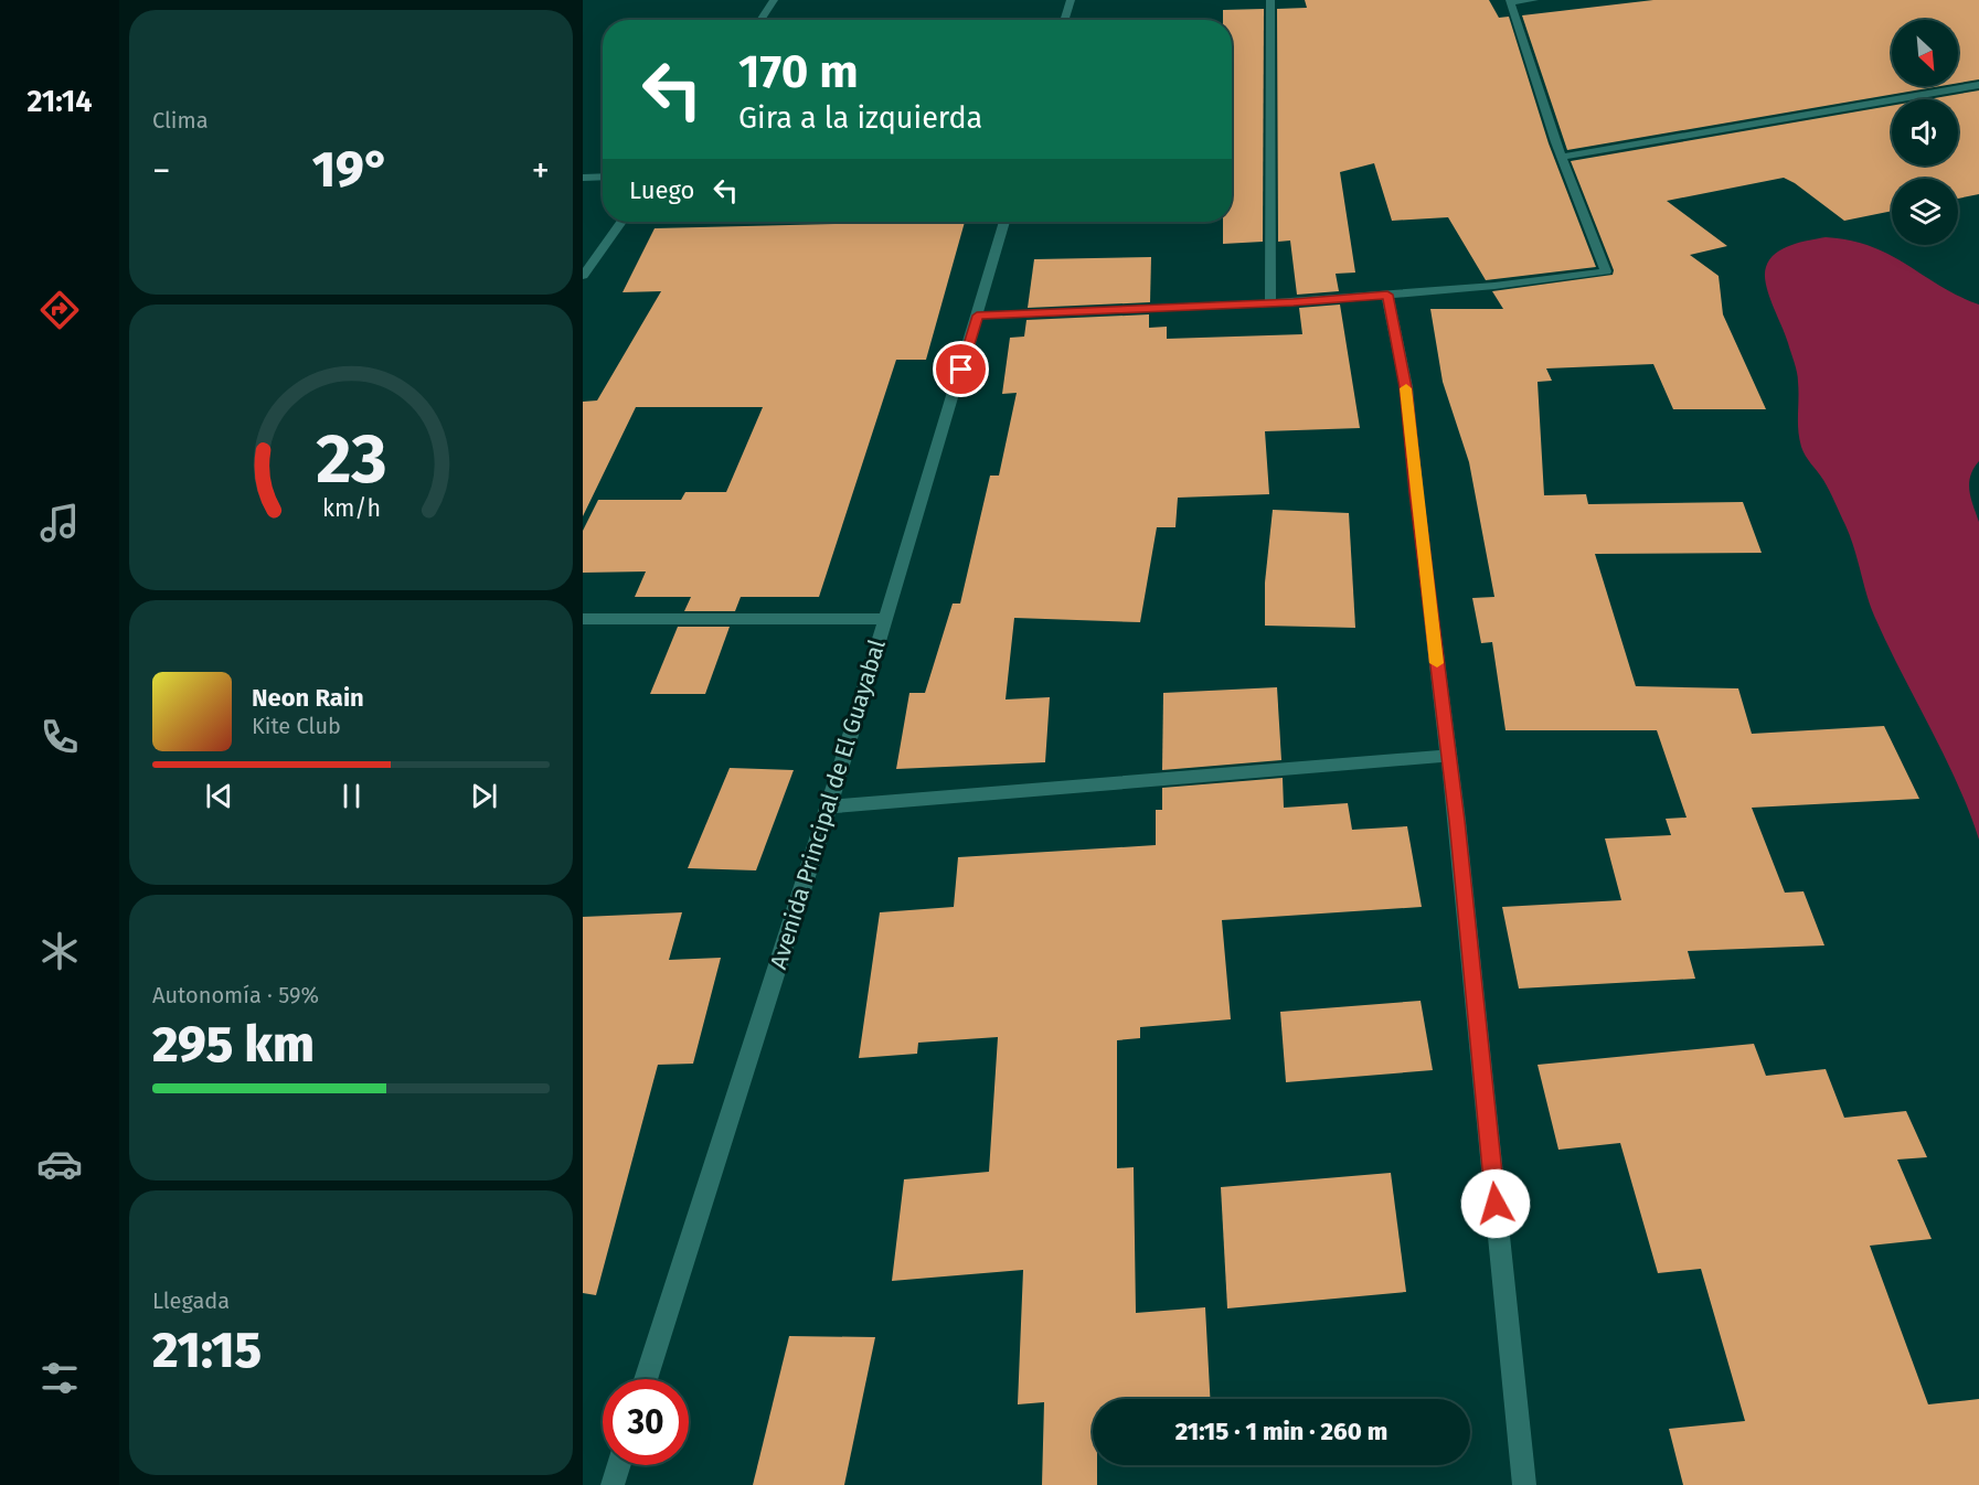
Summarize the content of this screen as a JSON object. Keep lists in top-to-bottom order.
{
  "streets": {
    "street": ["Avenida Principal de El Guayabal"]
  },
  "north": "bottom right",
  "page": {
    "tabs": "21:14",
    "tile": [
      "Clima",
      ["Autonomía · 59%", "295 km"],
      ["Llegada", "21:15"]
    ],
    "turn": ["170 m", "Gira a la izquierda"],
    "heat": ["−", "19°", "+"],
    "then": "Luego",
    "song": ["Neon Rain", "Kite Club"],
    "limit": "30",
    "trip": "21:15 · 1 min · 260 m",
    "gauge": ["23", "km/h"]
  }
}
